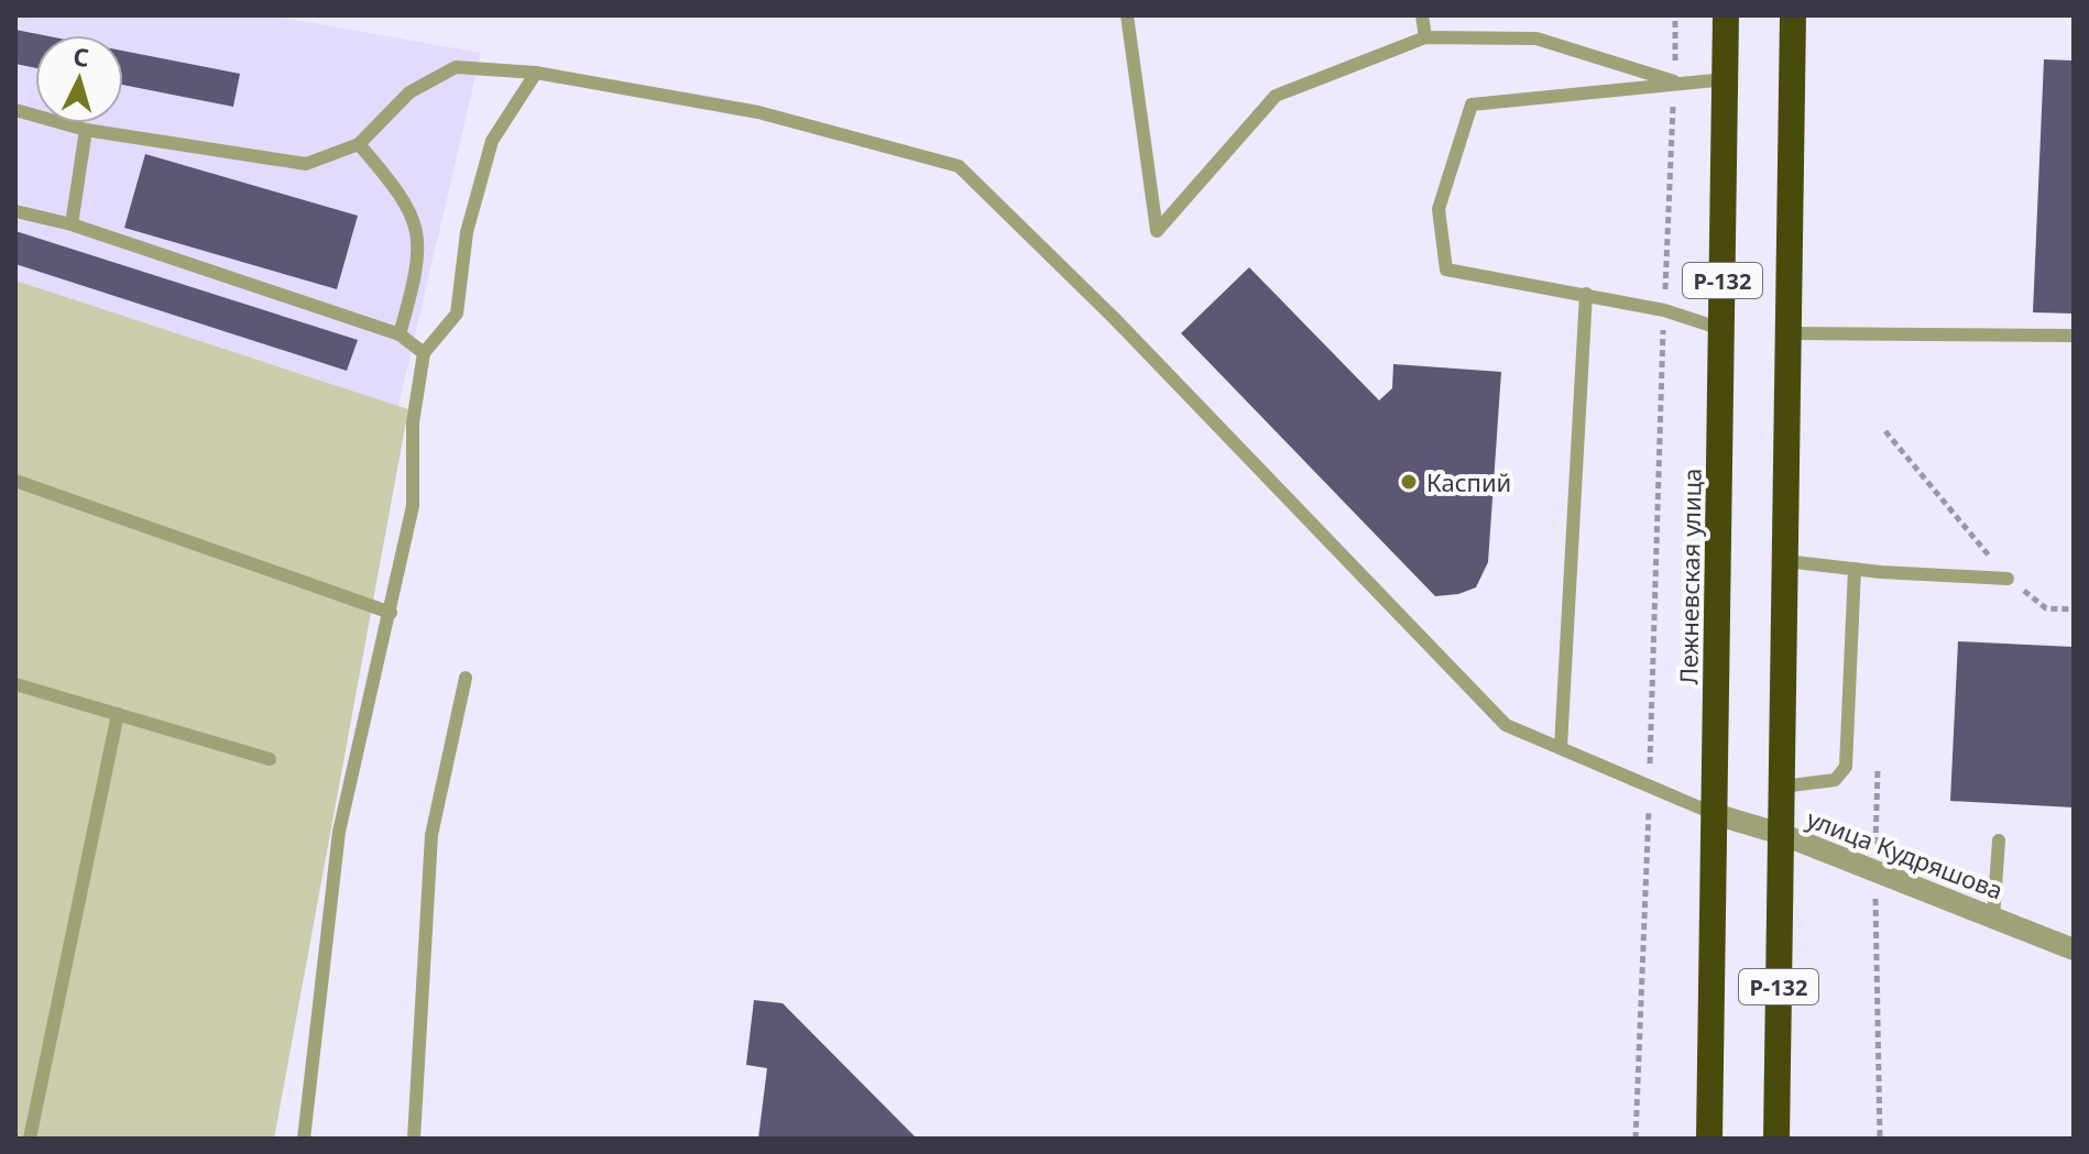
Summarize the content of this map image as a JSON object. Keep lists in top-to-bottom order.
{
  "streets": {
    "highway": ["Р-132", "Лежневская улица"],
    "street": ["улица Кудряшова"]
  },
  "crossings": [
    ["Р-132", "улица Кудряшова"],
    ["Лежневская улица", "улица Кудряшова"]
  ],
  "places": ["Каспий"],
  "north": "top"
}
